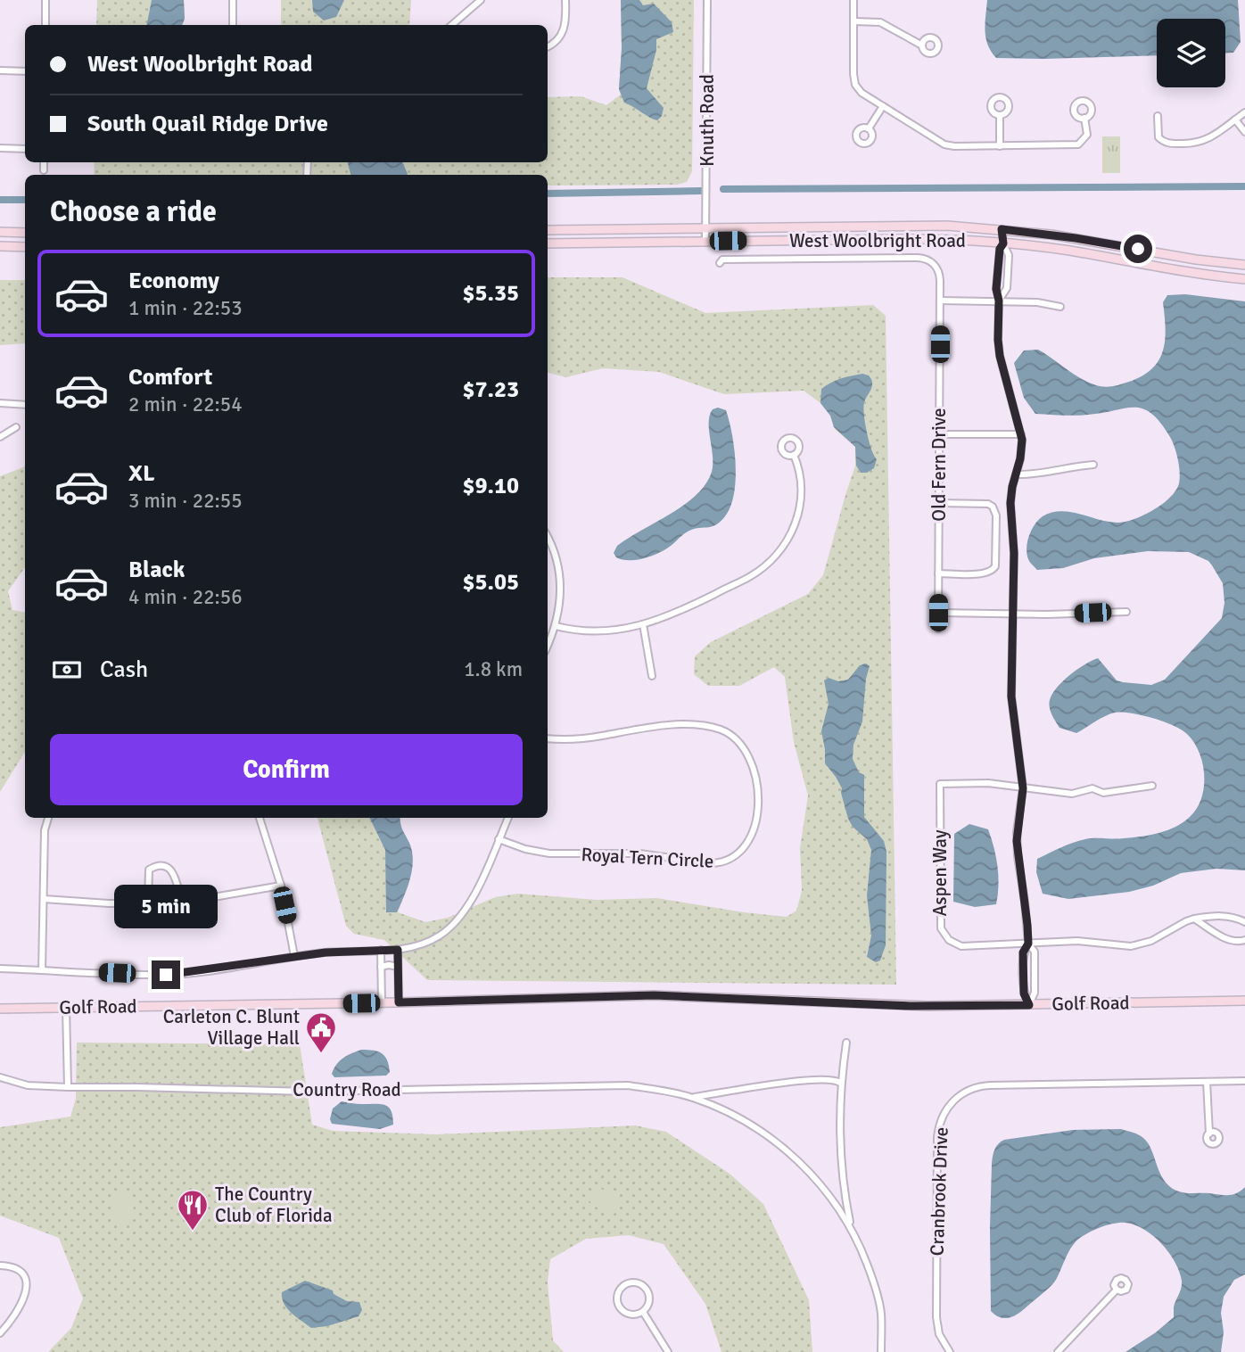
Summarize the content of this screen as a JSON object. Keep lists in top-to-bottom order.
{
  "streets": {
    "main road": ["West Woolbright Road", "Golf Road"],
    "street": [
      "Knuth Road",
      "Old Fern Drive",
      "Royal Tern Circle",
      "Aspen Way",
      "Country Road",
      "Cranbrook Drive"
    ]
  },
  "crossings": [
    ["Knuth Road", "West Woolbright Road"]
  ],
  "places": {
    "public building": ["Carleton C. Blunt Village Hall"],
    "restaurant": ["The Country Club of Florida"]
  },
  "page": {
    "banner": ["West Woolbright Road", "South Quail Ridge Drive"],
    "heading": "Choose a ride",
    "list": [
      {
        "name": "Economy",
        "note": "1 min · 22:53",
        "value": "$5.35"
      },
      {
        "name": "Comfort",
        "note": "2 min · 22:54",
        "value": "$7.23"
      },
      {
        "name": "XL",
        "note": "3 min · 22:55",
        "value": "$9.10"
      },
      {
        "name": "Black",
        "note": "4 min · 22:56",
        "value": "$5.05"
      }
    ],
    "pay": ["Cash", "1.8 km"],
    "buttons": "Confirm",
    "bubble": "5 min"
  }
}
